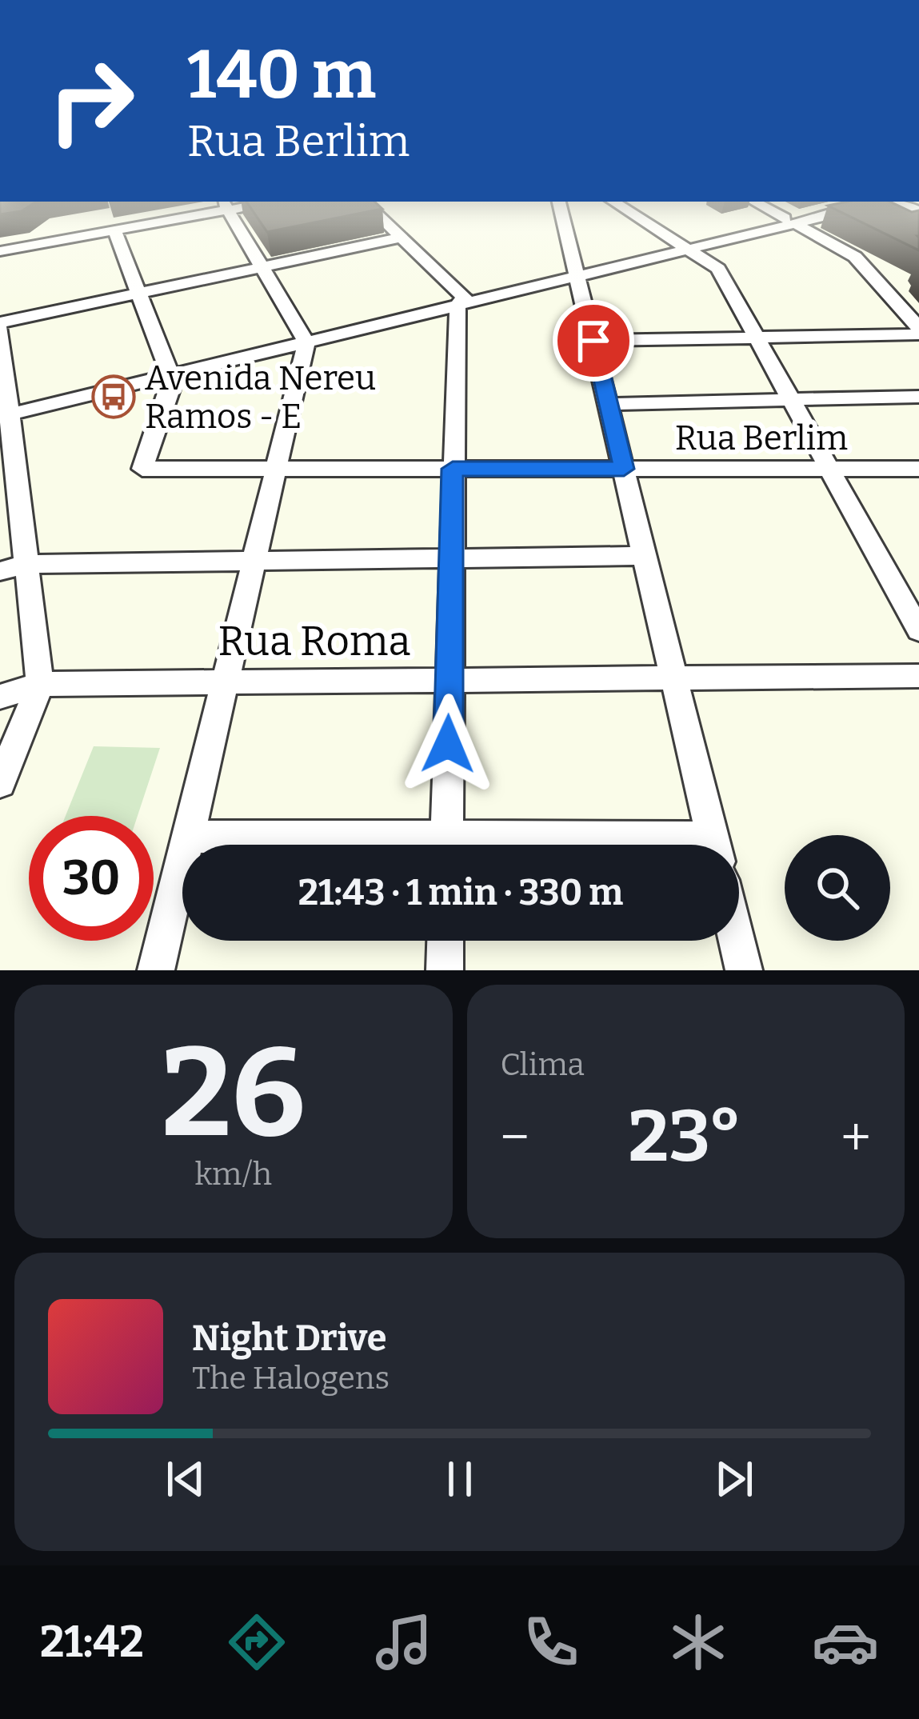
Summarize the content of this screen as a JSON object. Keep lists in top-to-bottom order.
{
  "streets": {
    "street": ["Rua Berlim", "Rua Roma"]
  },
  "places": {
    "bus stop": ["Avenida Nereu Ramos - E"]
  },
  "page": {
    "turn": ["140 m", "Rua Berlim"],
    "limit": "30",
    "trip": "21:43 · 1 min · 330 m",
    "tile": [
      ["26", "km/h"],
      "Clima"
    ],
    "heat": ["−", "23°", "+"],
    "song": ["Night Drive", "The Halogens"],
    "tabs": "21:42"
  }
}
